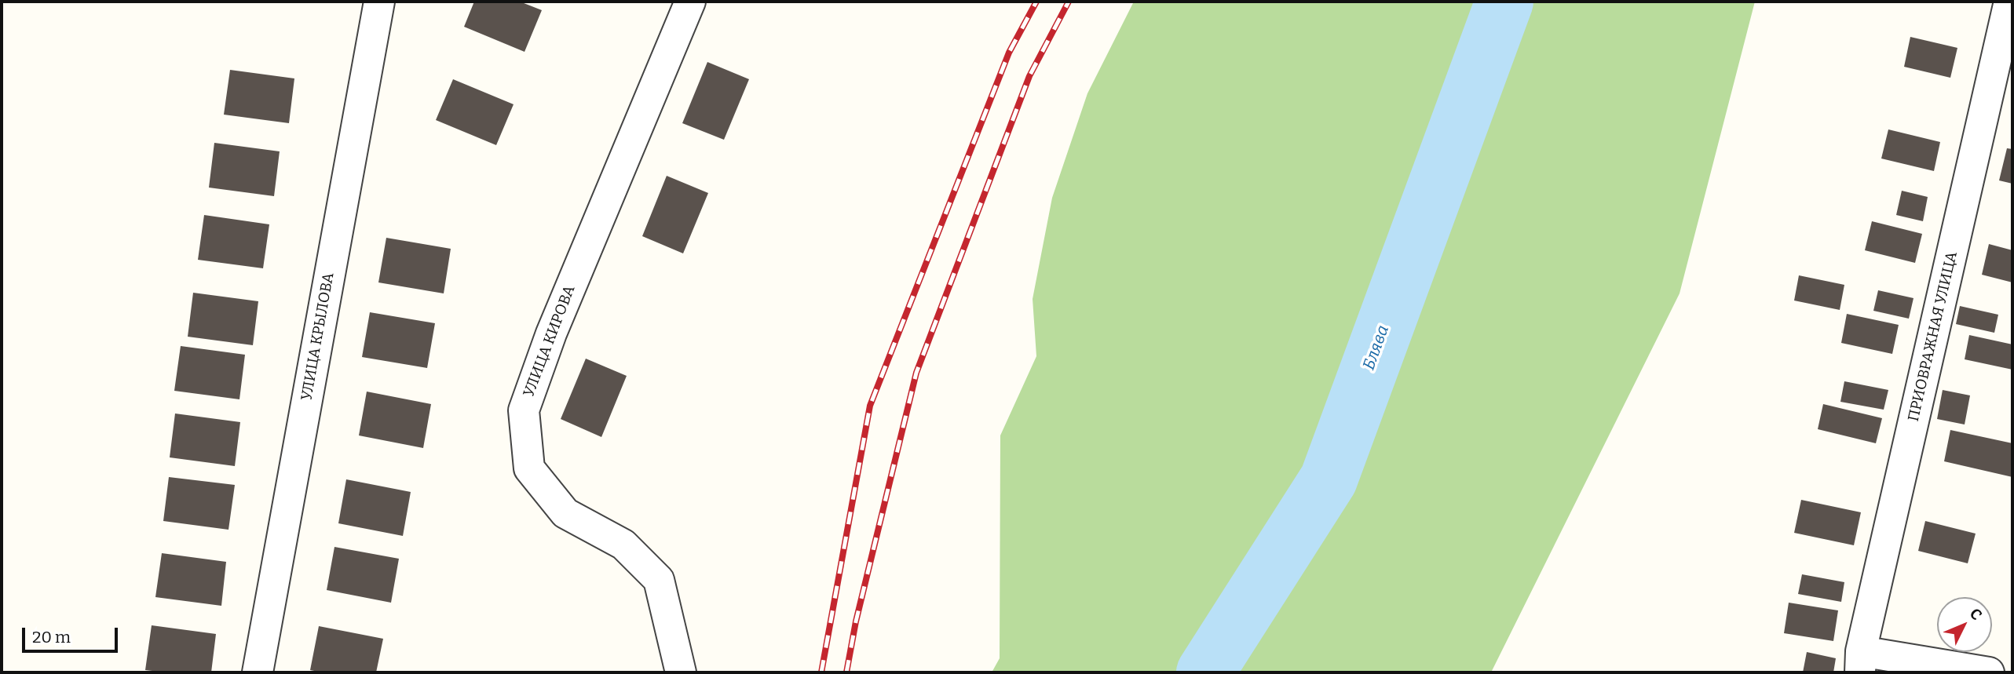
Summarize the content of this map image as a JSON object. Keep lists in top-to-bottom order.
{
  "streets": {
    "street": ["УЛИЦА КРЫЛОВА", "ПРИОВРАЖНАЯ УЛИЦА", "УЛИЦА КИРОВА"]
  },
  "water": ["Блява"],
  "scale_bar": "20 m",
  "north": "top right"
}
